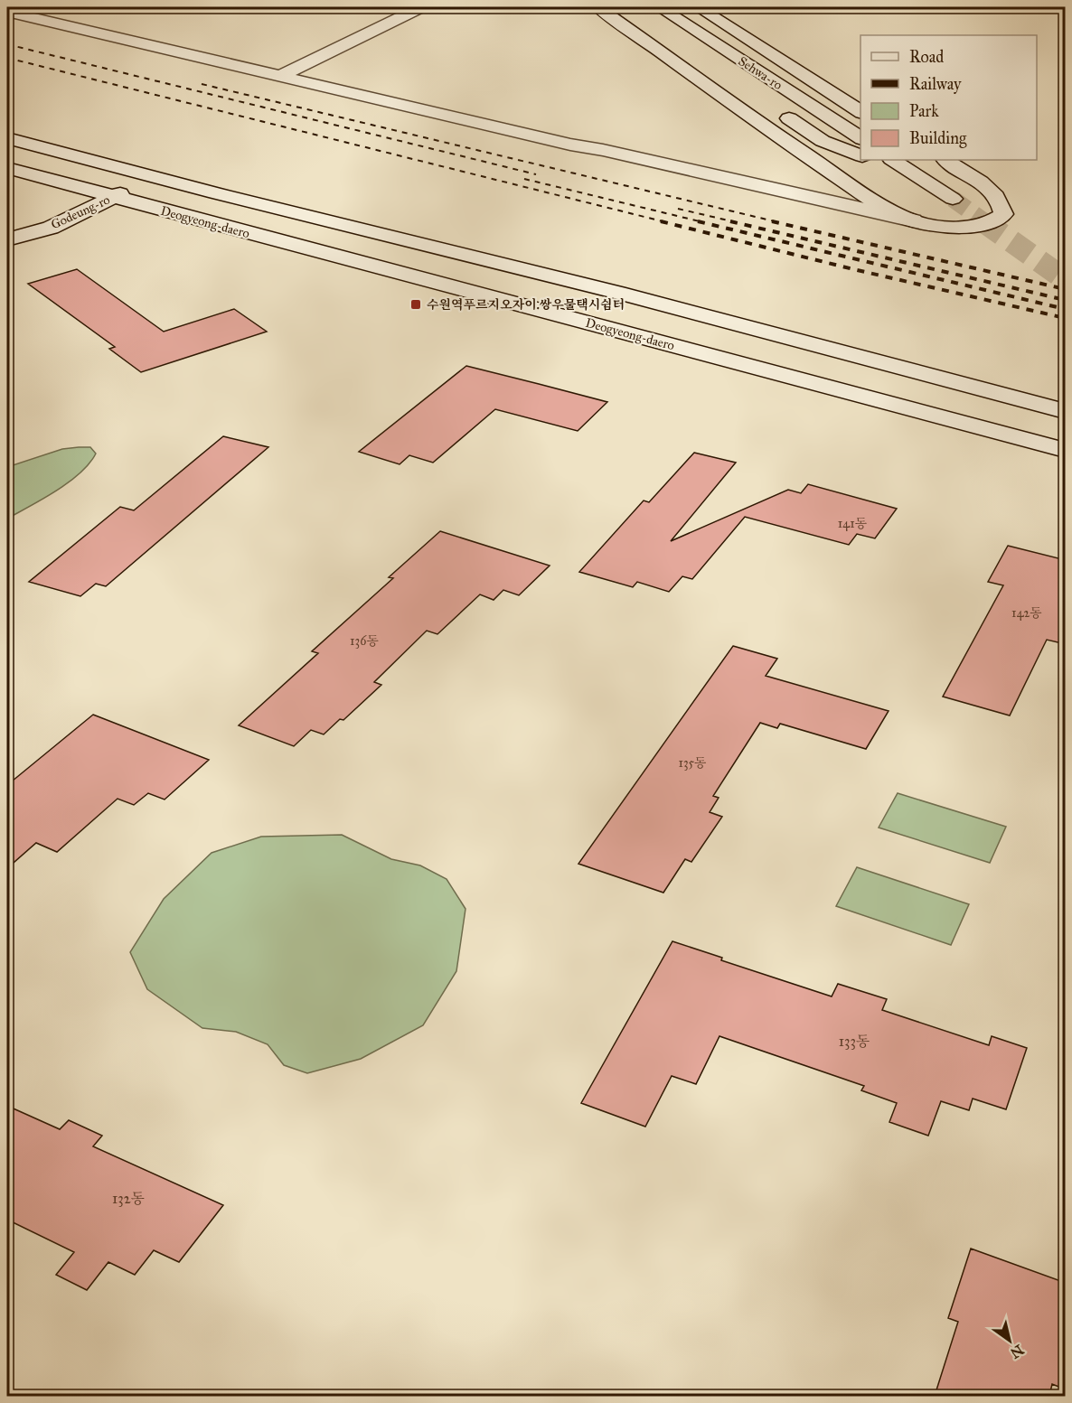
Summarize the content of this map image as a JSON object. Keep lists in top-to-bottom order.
{
  "streets": {
    "main road": ["Sehwa-ro", "Godeung-ro", "Deogyeong-daero"]
  },
  "crossings": [
    ["Godeung-ro", "Deogyeong-daero"]
  ],
  "places": {
    "transit": ["수원역푸르지오자이.쌍우물택시쉼터"]
  },
  "house_numbers": [
    "141동",
    "142동",
    "136동",
    "135동",
    "133동",
    "132동"
  ],
  "legend": [
    "Road",
    "Railway",
    "Park",
    "Building"
  ],
  "north": "bottom right"
}
